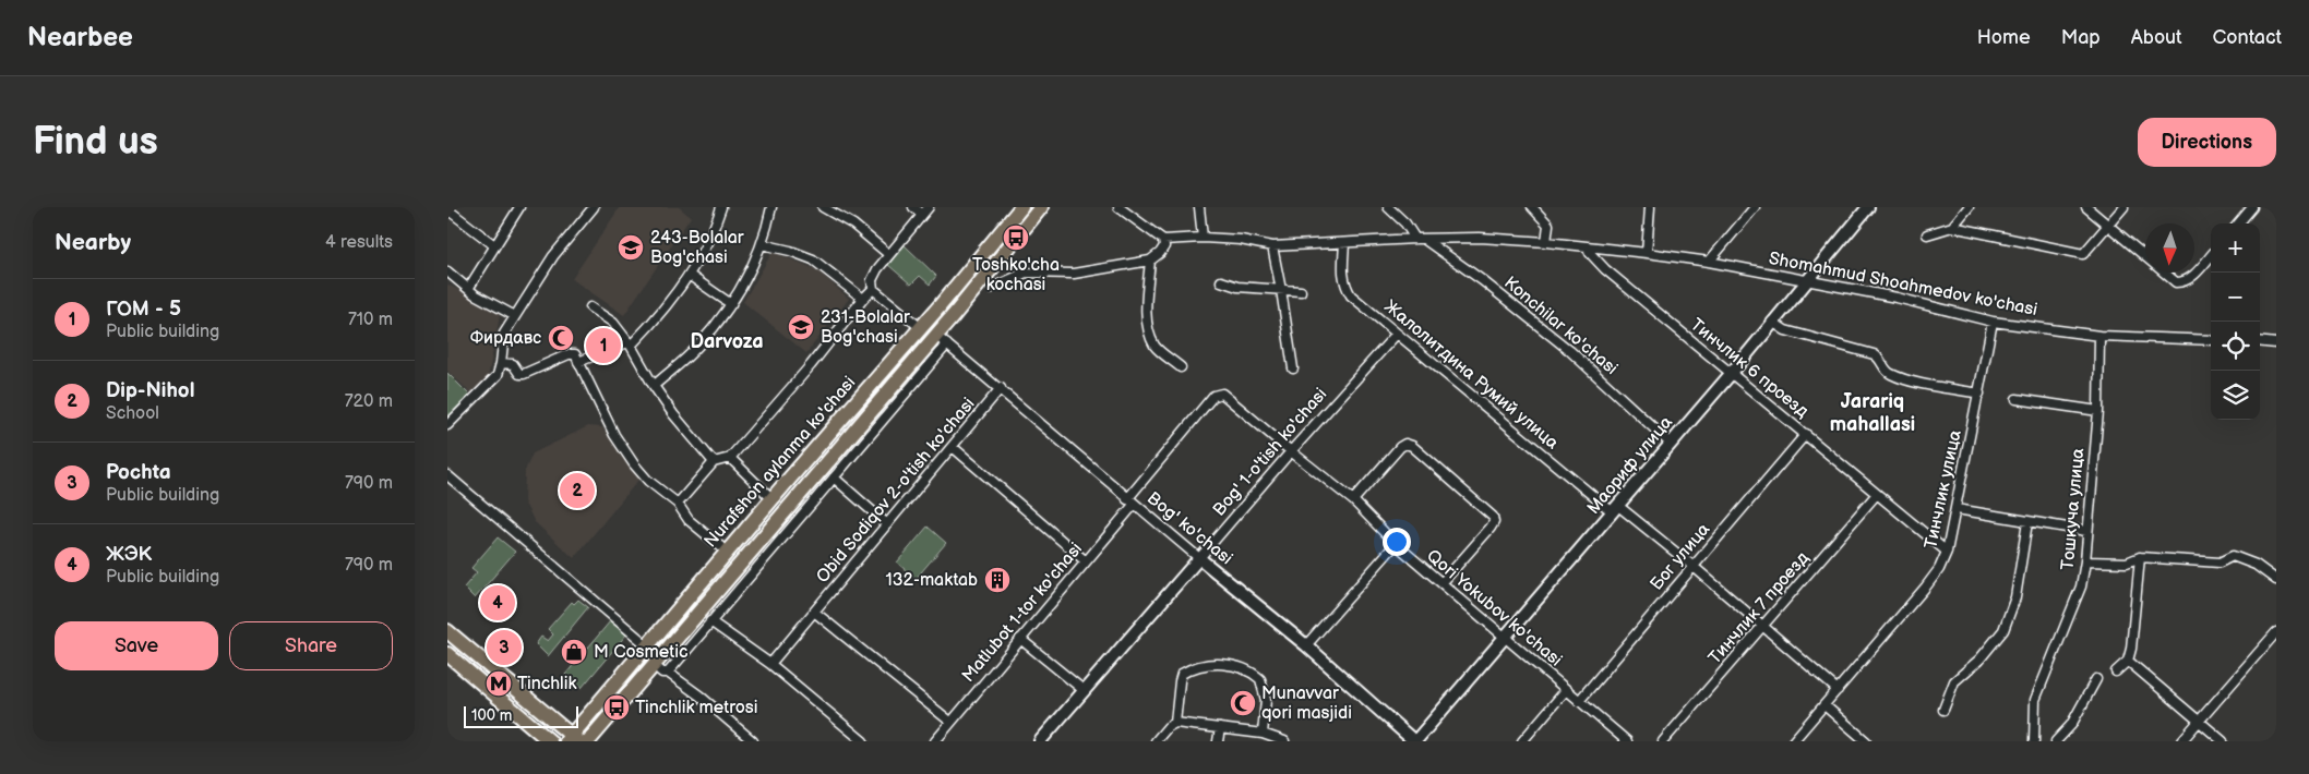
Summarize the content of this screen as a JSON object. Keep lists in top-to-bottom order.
{
  "streets": {
    "main road": ["Nurafshon aylanma ko'chasi"],
    "street": [
      "Shomahmud Shoahmedov ko'chasi",
      "Konchilar ko'chasi",
      "Тинчлик 6 проезд",
      "Жалолитдина Румий улица",
      "Bog' 1-o'tish ko'chasi",
      "Маориф улица",
      "Тинчлик улица",
      "Obid Sodiqov 2-o'tish ko'chasi",
      "Тошкуча улица",
      "Bog' ko'chasi",
      "Бог улица",
      "Qori Yokubov ko'chasi",
      "Тинчлик 7 проезд",
      "Matlubot 1-tor ko'chasi"
    ]
  },
  "crossings": [
    ["Shomahmud Shoahmedov ko'chasi", "Konchilar ko'chasi"],
    ["Shomahmud Shoahmedov ko'chasi", "Тинчлик 6 проезд"],
    ["Shomahmud Shoahmedov ko'chasi", "Жалолитдина Румий улица"],
    ["Shomahmud Shoahmedov ko'chasi", "Маориф улица"],
    ["Shomahmud Shoahmedov ko'chasi", "Тинчлик улица"],
    ["Shomahmud Shoahmedov ko'chasi", "Тошкуча улица"],
    ["Konchilar ko'chasi", "Маориф улица"],
    ["Тинчлик 6 проезд", "Маориф улица"],
    ["Тинчлик 6 проезд", "Тинчлик улица"],
    ["Тинчлик 6 проезд", "Бог улица"],
    ["Тинчлик 6 проезд", "Тинчлик 7 проезд"],
    ["Жалолитдина Румий улица", "Bog' 1-o'tish ko'chasi"],
    ["Жалолитдина Румий улица", "Маориф улица"],
    ["Жалолитдина Румий улица", "Тинчлик улица"],
    ["Жалолитдина Румий улица", "Бог улица"],
    ["Жалолитдина Румий улица", "Тинчлик 7 проезд"],
    ["Bog' 1-o'tish ko'chasi", "Bog' ko'chasi"],
    ["Bog' 1-o'tish ko'chasi", "Qori Yokubov ko'chasi"],
    ["Маориф улица", "Bog' ko'chasi"],
    ["Маориф улица", "Qori Yokubov ko'chasi"],
    ["Obid Sodiqov 2-o'tish ko'chasi", "Bog' ko'chasi"],
    ["Bog' ko'chasi", "Matlubot 1-tor ko'chasi"],
    ["Бог улица", "Qori Yokubov ko'chasi"],
    ["Qori Yokubov ko'chasi", "Matlubot 1-tor ko'chasi"]
  ],
  "districts": ["Darvoza", "Jarariq mahallasi"],
  "places": {
    "bus stop": ["Toshko'cha kochasi", "Tinchlik metrosi"],
    "school or university": ["243-Bolalar Bog'chasi", "231-Bolalar Bog'chasi"],
    "mosque": ["Фирдавс", "Munavvar qori masjidi"],
    "building": ["132-maktab"],
    "shop": ["M Cosmetic"],
    "metro station": ["Tinchlik"]
  },
  "scale_bar": "100 m",
  "north": "bottom",
  "page": {
    "header": "Nearbee",
    "nav": [
      "Home",
      "Map",
      "About",
      "Contact"
    ],
    "buttons": [
      "Directions",
      ["Save", "Share"]
    ],
    "title": "Find us",
    "heading": ["Nearby", "4 results"],
    "map_buttons": ["+", "−"],
    "list": [
      {
        "mark": "1",
        "name": "ГОМ - 5",
        "note": "Public building",
        "value": "710 m"
      },
      {
        "mark": "2",
        "name": "Dip-Nihol",
        "note": "School",
        "value": "720 m"
      },
      {
        "mark": "3",
        "name": "Pochta",
        "note": "Public building",
        "value": "790 m"
      },
      {
        "mark": "4",
        "name": "ЖЭК",
        "note": "Public building",
        "value": "790 m"
      }
    ],
    "pins": [
      "1",
      "2",
      "4",
      "3"
    ],
    "scale": "100 m"
  }
}
